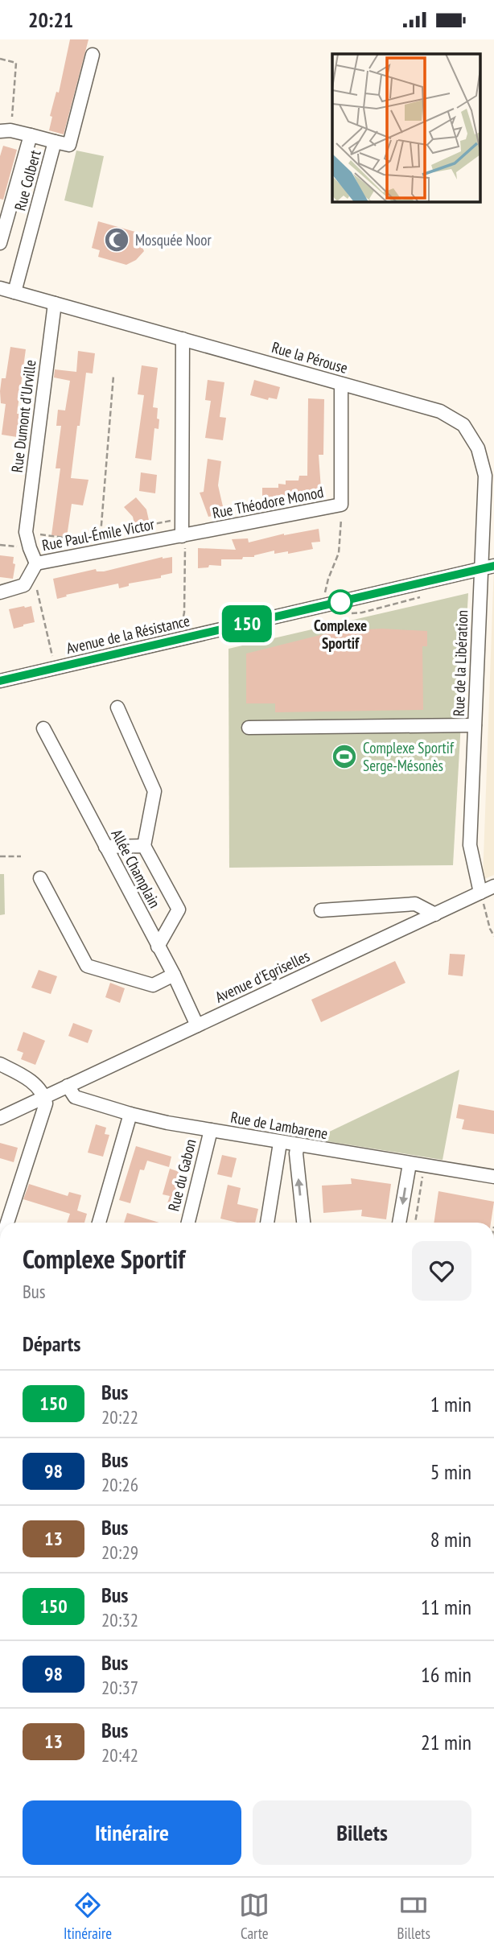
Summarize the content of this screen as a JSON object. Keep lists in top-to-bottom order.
{
  "streets": {
    "street": [
      "Rue Colbert",
      "Rue la Pérouse",
      "Rue Dumont d'Urville",
      "Rue Théodore Monod",
      "Rue Paul-Émile Victor",
      "Avenue de la Résistance",
      "Rue de la Libération",
      "Allée Champlain",
      "Avenue d'Egriselles",
      "Rue de Lambarene",
      "Rue du Gabon"
    ]
  },
  "crossings": [
    ["Rue Colbert", "Rue la Pérouse"],
    ["Rue la Pérouse", "Rue Dumont d'Urville"],
    ["Rue la Pérouse", "Rue Théodore Monod"],
    ["Rue la Pérouse", "Avenue de la Résistance"],
    ["Rue la Pérouse", "Rue de la Libération"],
    ["Rue Dumont d'Urville", "Rue Paul-Émile Victor"],
    ["Rue Théodore Monod", "Rue Paul-Émile Victor"],
    ["Avenue de la Résistance", "Rue de la Libération"],
    ["Rue de la Libération", "Avenue d'Egriselles"],
    ["Allée Champlain", "Avenue d'Egriselles"],
    ["Avenue d'Egriselles", "Rue de Lambarene"],
    ["Rue de Lambarene", "Rue du Gabon"]
  ],
  "places": {
    "mosque": ["Mosquée Noor"],
    "other": ["Complexe Sportif"],
    "sports": ["Complexe Sportif Serge-Mésonès"]
  },
  "lines": ["bus line 150"],
  "page": {
    "status": "20:21",
    "on_map": "150",
    "heading": [
      ["Complexe Sportif", "Bus"],
      "Départs"
    ],
    "list": [
      {
        "mark": "150",
        "name": "Bus",
        "note": "20:22",
        "value": "1 min"
      },
      {
        "mark": "98",
        "name": "Bus",
        "note": "20:26",
        "value": "5 min"
      },
      {
        "mark": "13",
        "name": "Bus",
        "note": "20:29",
        "value": "8 min"
      },
      {
        "mark": "150",
        "name": "Bus",
        "note": "20:32",
        "value": "11 min"
      },
      {
        "mark": "98",
        "name": "Bus",
        "note": "20:37",
        "value": "16 min"
      },
      {
        "mark": "13",
        "name": "Bus",
        "note": "20:42",
        "value": "21 min"
      }
    ],
    "buttons": ["Itinéraire", "Billets"],
    "tabs": ["Itinéraire", "Carte", "Billets"]
  }
}
